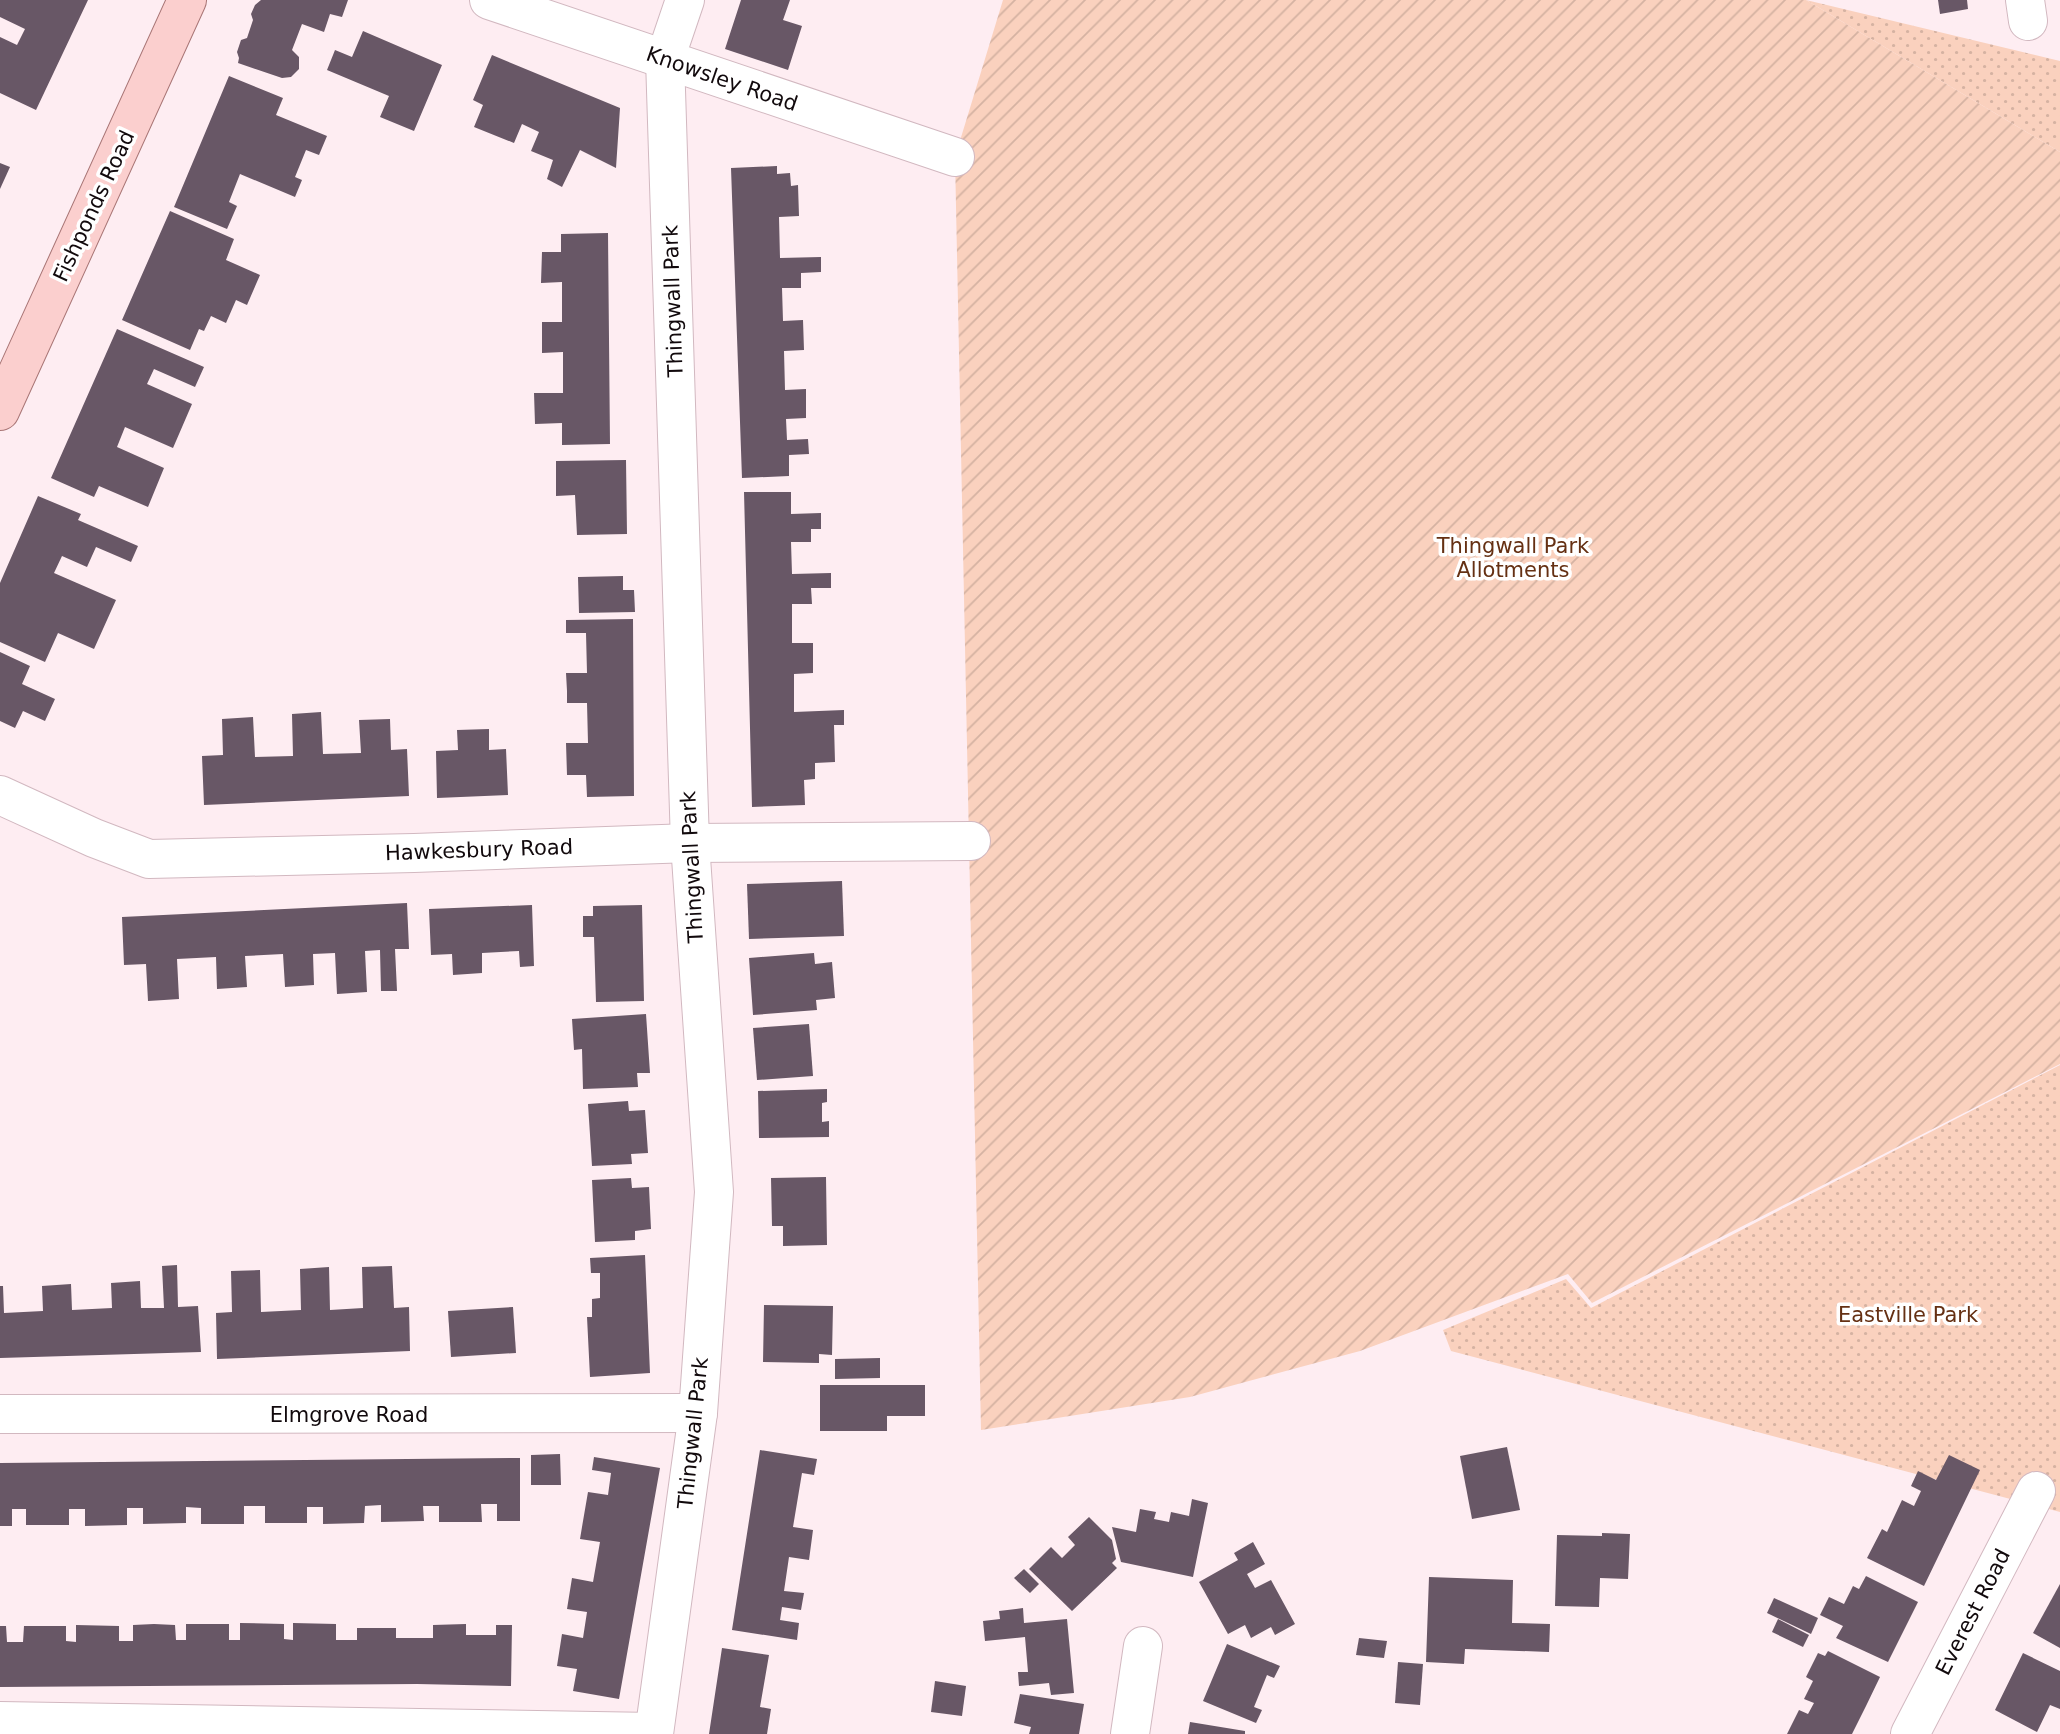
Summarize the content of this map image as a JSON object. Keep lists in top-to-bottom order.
{
  "streets": {
    "main road": ["Fishponds Road"],
    "street": [
      "Knowsley Road",
      "Thingwall Park",
      "Hawkesbury Road",
      "Elmgrove Road",
      "Everest Road"
    ]
  },
  "crossings": [
    ["Knowsley Road", "Thingwall Park"],
    ["Thingwall Park", "Hawkesbury Road"],
    ["Thingwall Park", "Elmgrove Road"]
  ],
  "parks": ["Thingwall Park Allotments", "Eastville Park"]
}
